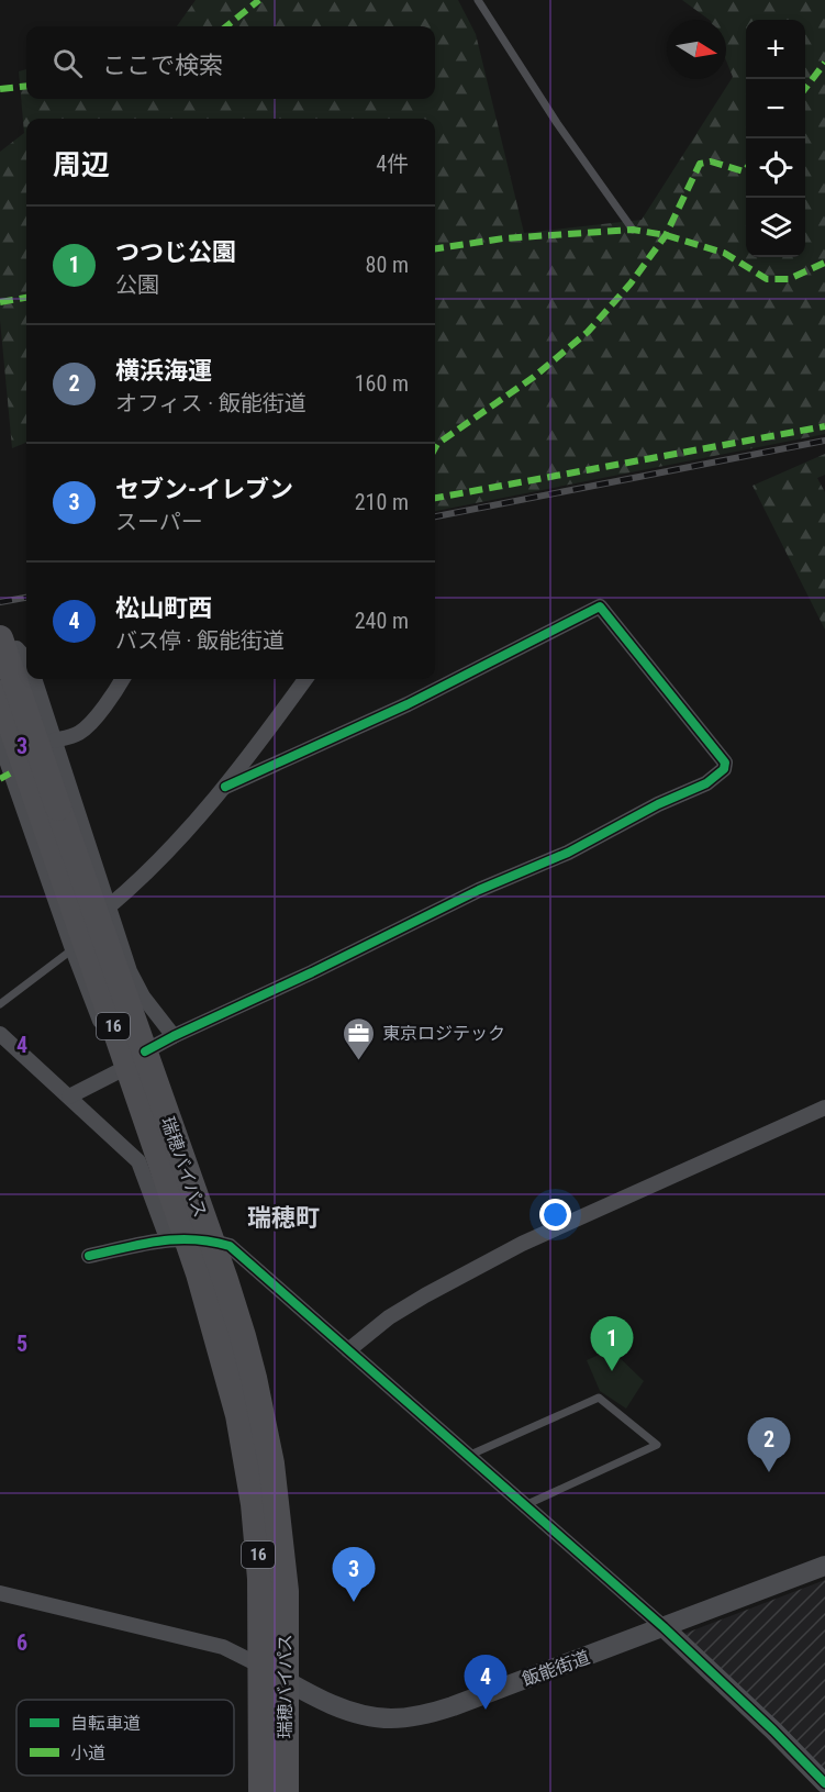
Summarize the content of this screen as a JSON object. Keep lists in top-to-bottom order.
{
  "streets": {
    "highway": ["16", "瑞穂バイパス"],
    "street": ["飯能街道"]
  },
  "crossings": [
    ["瑞穂バイパス", "飯能街道"]
  ],
  "districts": ["瑞穂町"],
  "places": {
    "office": ["東京ロジテック"]
  },
  "legend": ["自転車道", "小道"],
  "north": "right",
  "page": {
    "map_buttons": ["+", "−"],
    "search": "ここで検索",
    "heading": ["周辺", "4件"],
    "list": [
      {
        "mark": "1",
        "name": "つつじ公園",
        "note": "公園",
        "value": "80 m"
      },
      {
        "mark": "2",
        "name": "横浜海運",
        "note": "オフィス · 飯能街道",
        "value": "160 m"
      },
      {
        "mark": "3",
        "name": "セブン-イレブン",
        "note": "スーパー",
        "value": "210 m"
      },
      {
        "mark": "4",
        "name": "松山町西",
        "note": "バス停 · 飯能街道",
        "value": "240 m"
      }
    ],
    "pins": [
      "1",
      "2",
      "3",
      "4"
    ]
  },
  "grid": {
    "rows": [
      "3",
      "4",
      "5",
      "6"
    ]
  }
}
